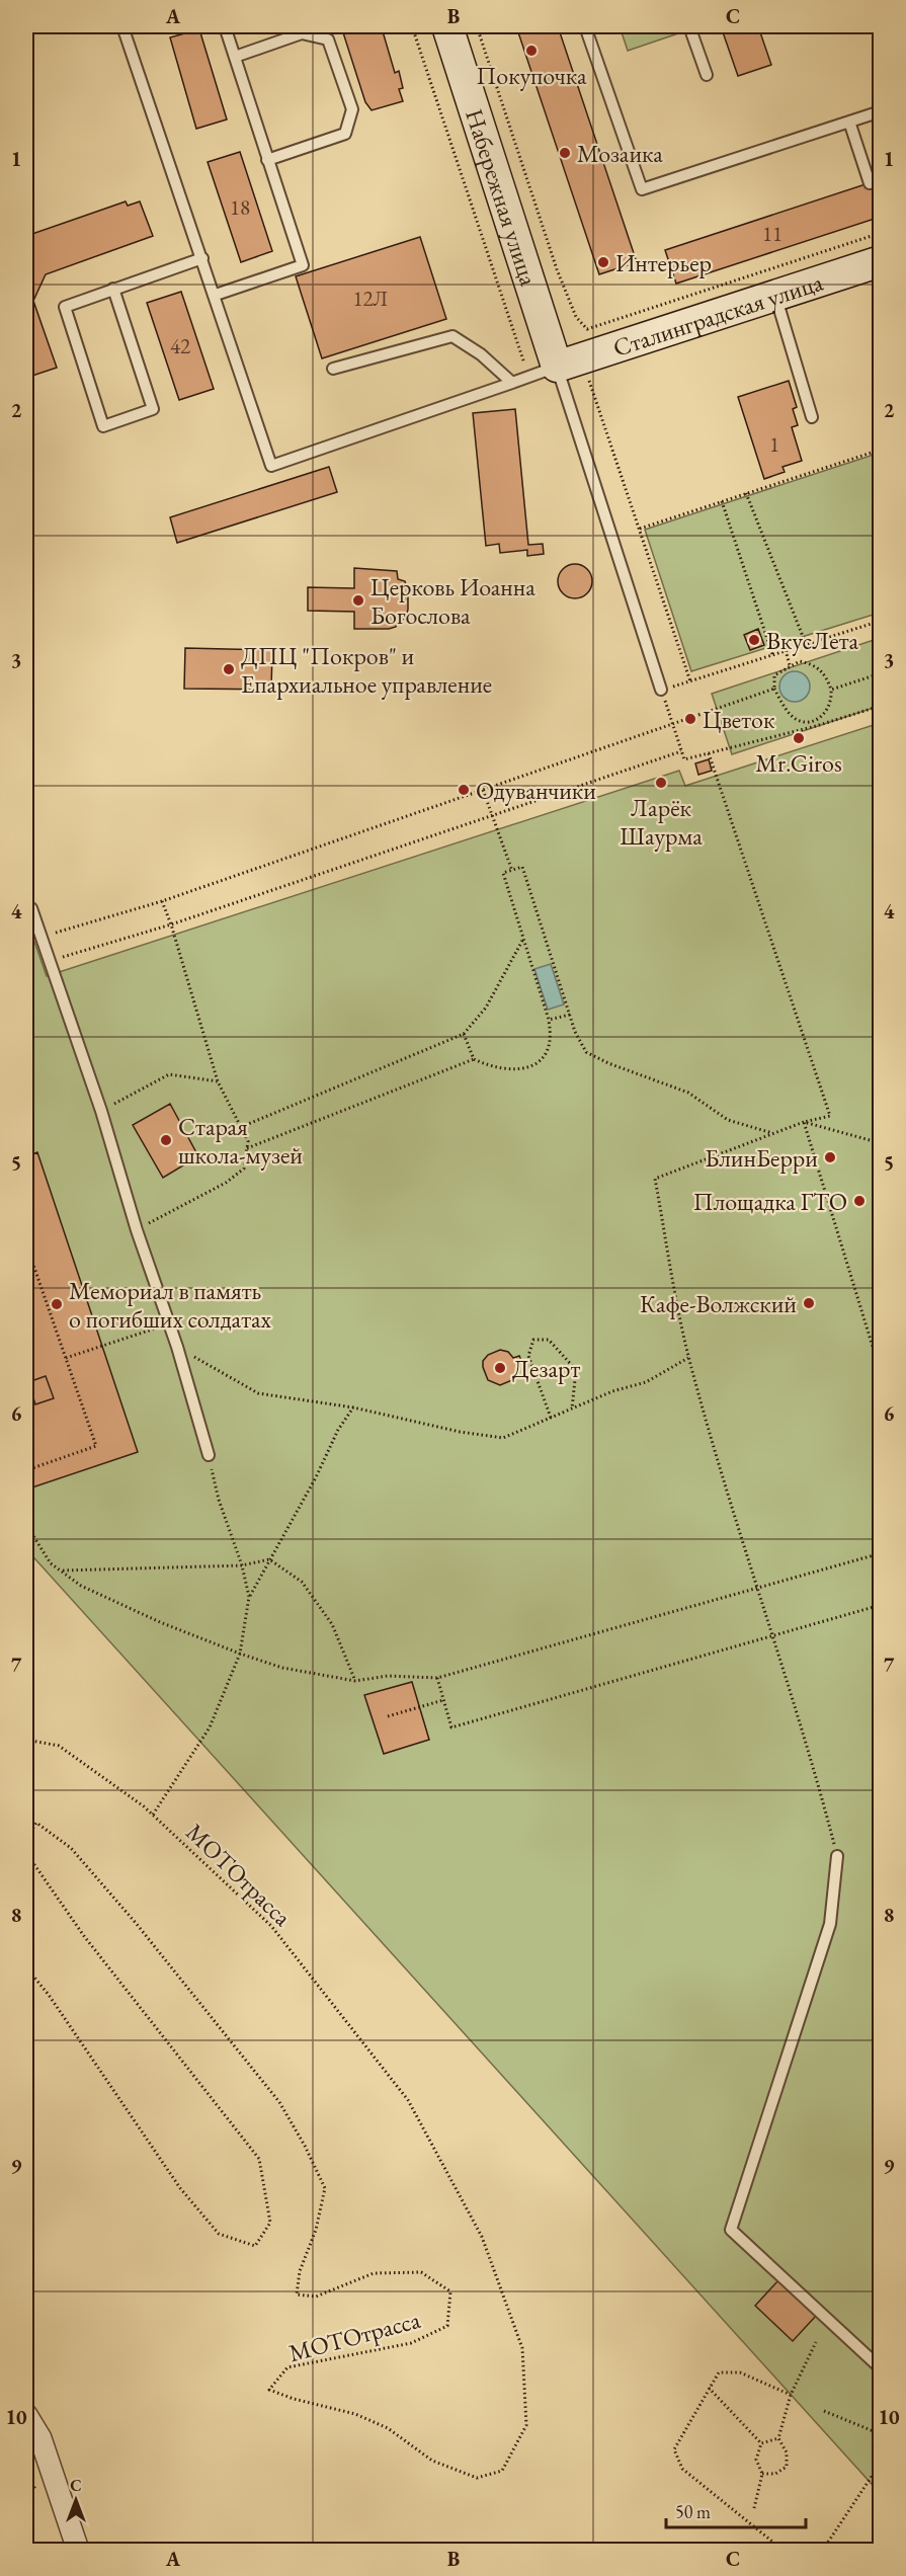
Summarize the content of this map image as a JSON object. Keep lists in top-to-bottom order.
{
  "streets": {
    "street": ["Набережная улица", "Сталинградская улица"],
    "path": ["МОТОтрасса"]
  },
  "crossings": [
    ["Набережная улица", "Сталинградская улица"]
  ],
  "places": [
    "Покупочка",
    "Мозаика",
    "Интерьер",
    "Церковь Иоанна Богослова",
    "ВкусЛета",
    "ДПЦ \"Покров\" и Епархиальное управление",
    "Цветок",
    "Mr.Giros",
    "Ларёк Шаурма",
    "Одуванчики",
    "Старая школа-музей",
    "БлинБерри",
    "Площадка ГТО",
    "Кафе-Волжский",
    "Мемориал в память о погибших солдатах",
    "Дезарт"
  ],
  "house_numbers": [
    "18",
    "11",
    "12Л",
    "42",
    "1"
  ],
  "scale_bar": "50 m",
  "north": "top",
  "grid": {
    "columns": ["A", "B", "C"],
    "rows": [
      "1",
      "2",
      "3",
      "4",
      "5",
      "6",
      "7",
      "8",
      "9",
      "10"
    ]
  }
}
